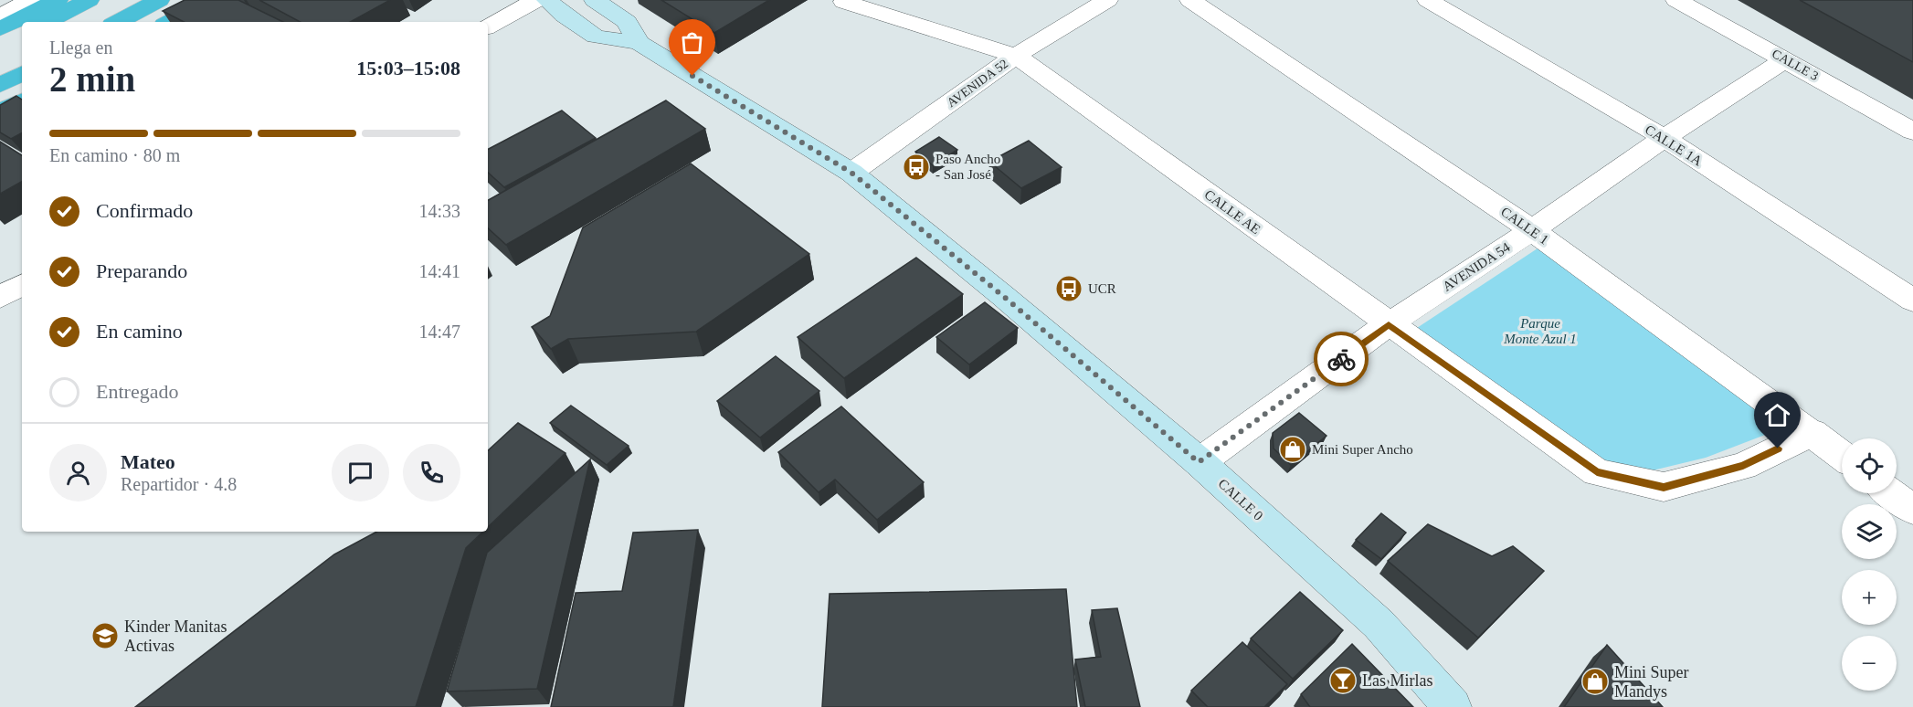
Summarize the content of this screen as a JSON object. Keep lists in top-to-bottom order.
{
  "streets": {
    "main road": ["CALLE 0"],
    "street": [
      "CALLE 3",
      "AVENIDA 52",
      "CALLE 1A",
      "CALLE AE",
      "CALLE 1",
      "AVENIDA 54"
    ]
  },
  "crossings": [
    ["CALLE 3", "AVENIDA 54"],
    ["AVENIDA 52", "CALLE AE"],
    ["AVENIDA 52", "CALLE 0"],
    ["CALLE 1A", "AVENIDA 54"],
    ["CALLE AE", "CALLE 1"],
    ["CALLE AE", "AVENIDA 54"],
    ["CALLE 1", "AVENIDA 54"],
    ["AVENIDA 54", "CALLE 0"]
  ],
  "parks": ["Parque Monte Azul 1"],
  "places": {
    "bus stop": ["Paso Ancho - San José", "UCR"],
    "shop": ["Mini Super Ancho", "Mini Super Mandys"],
    "school or university": ["Kinder Manitas Activas"],
    "bar": ["Las Mirlas"]
  },
  "page": {
    "heading": ["2 min", "Llega en", "15:03–15:08"],
    "panel": ["Mateo", "Repartidor · 4.8"],
    "bar": "En camino · 80 m",
    "list": [
      ["Confirmado", "14:33"],
      ["Preparando", "14:41"],
      ["En camino", "14:47"],
      "Entregado"
    ],
    "map_buttons": ["+", "−"]
  }
}
